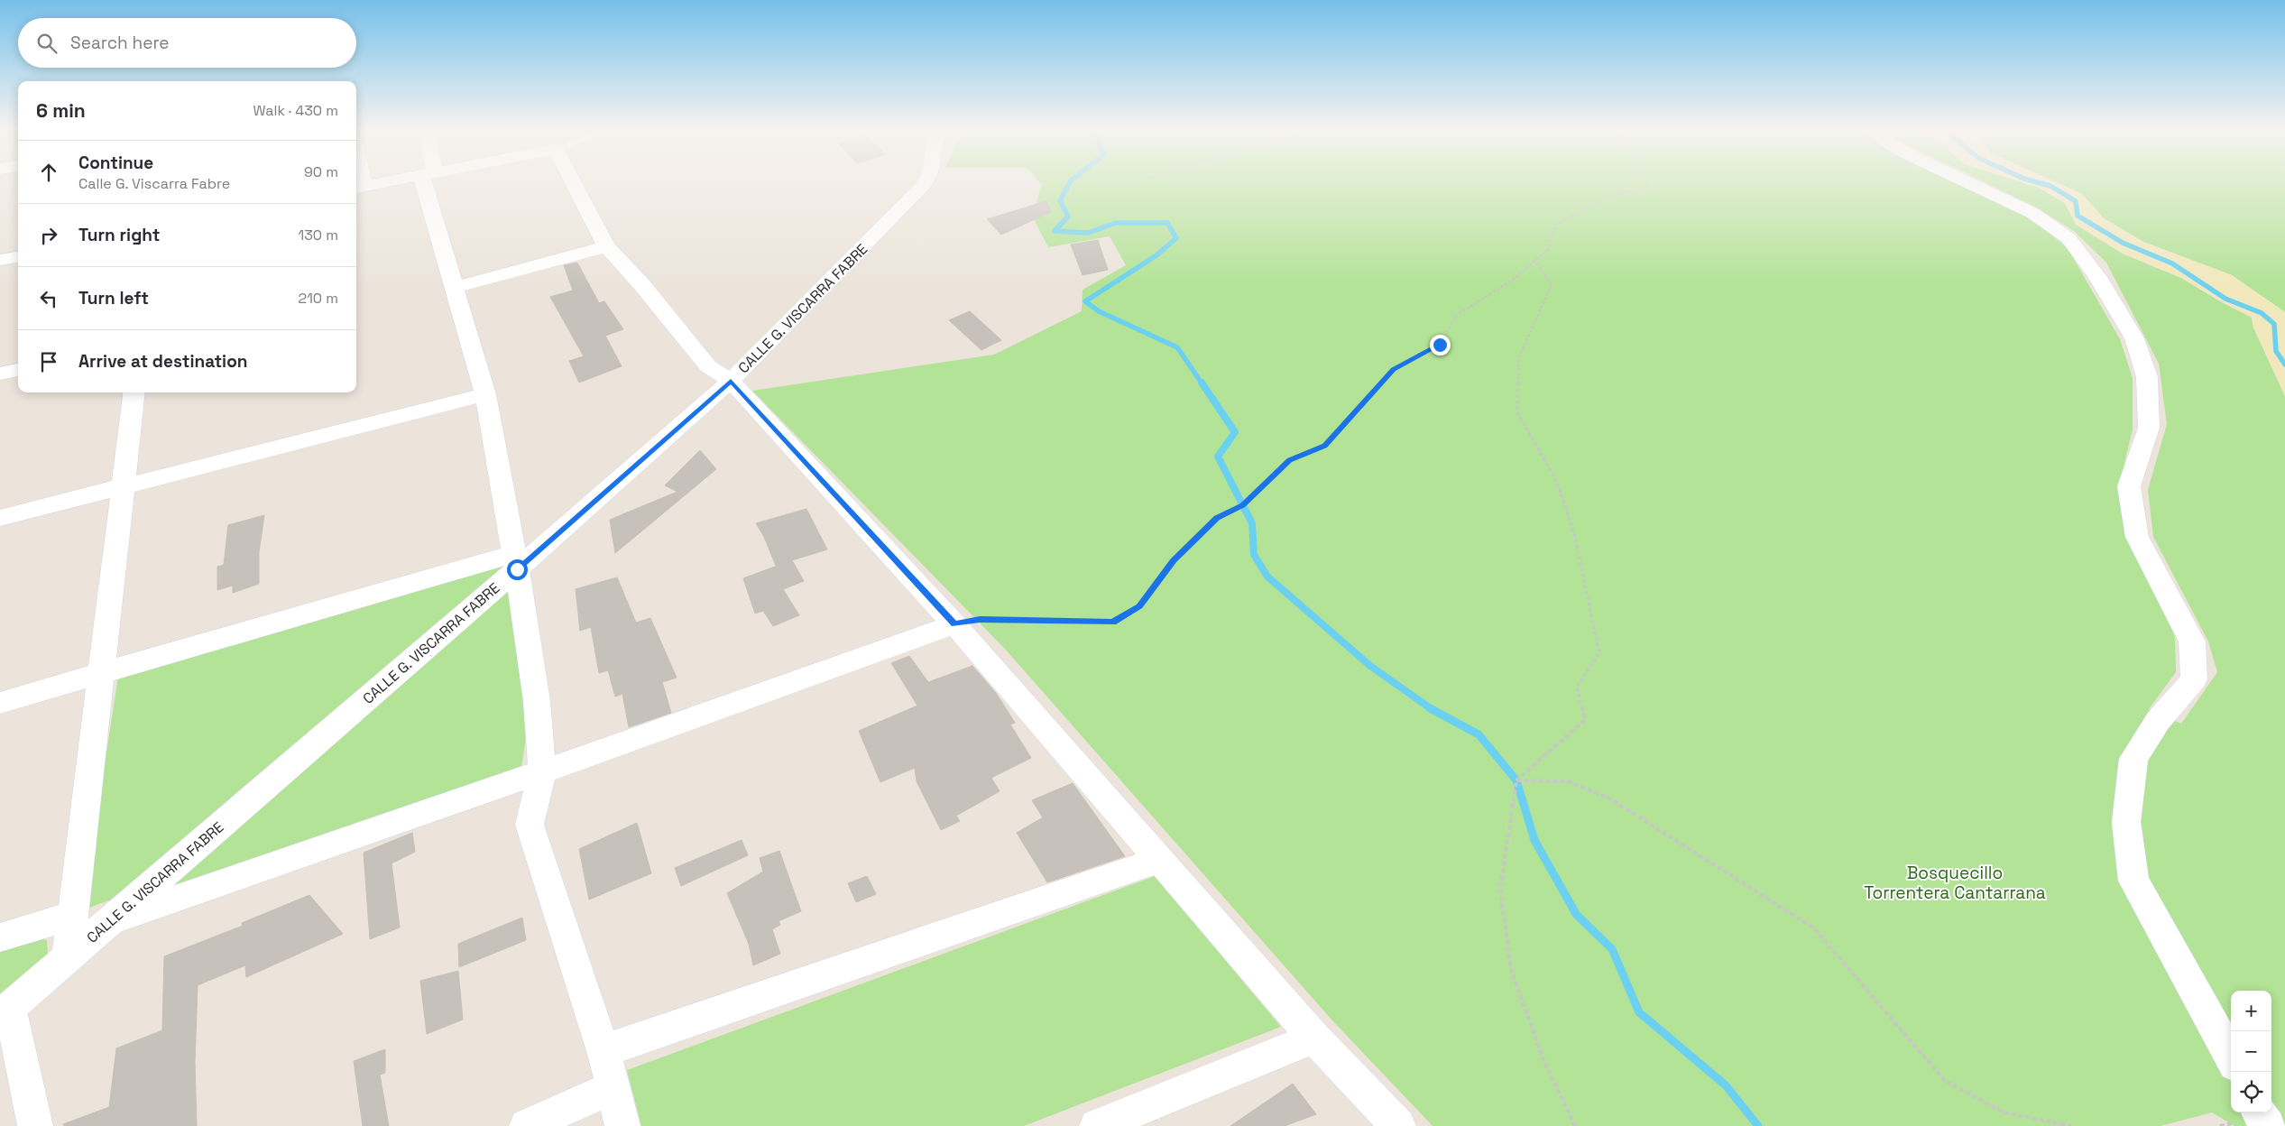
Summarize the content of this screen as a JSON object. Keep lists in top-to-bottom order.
{
  "streets": {
    "street": ["CALLE G. VISCARRA FABRE"]
  },
  "parks": ["Bosquecillo Torrentera Cantarrana"],
  "page": {
    "search": "Search here",
    "heading": ["6 min", "Walk · 430 m"],
    "list": [
      ["Continue", "Calle G. Viscarra Fabre", "90 m"],
      ["Turn right", "130 m"],
      ["Turn left", "210 m"],
      "Arrive at destination"
    ],
    "map_buttons": ["+", "−"]
  }
}
